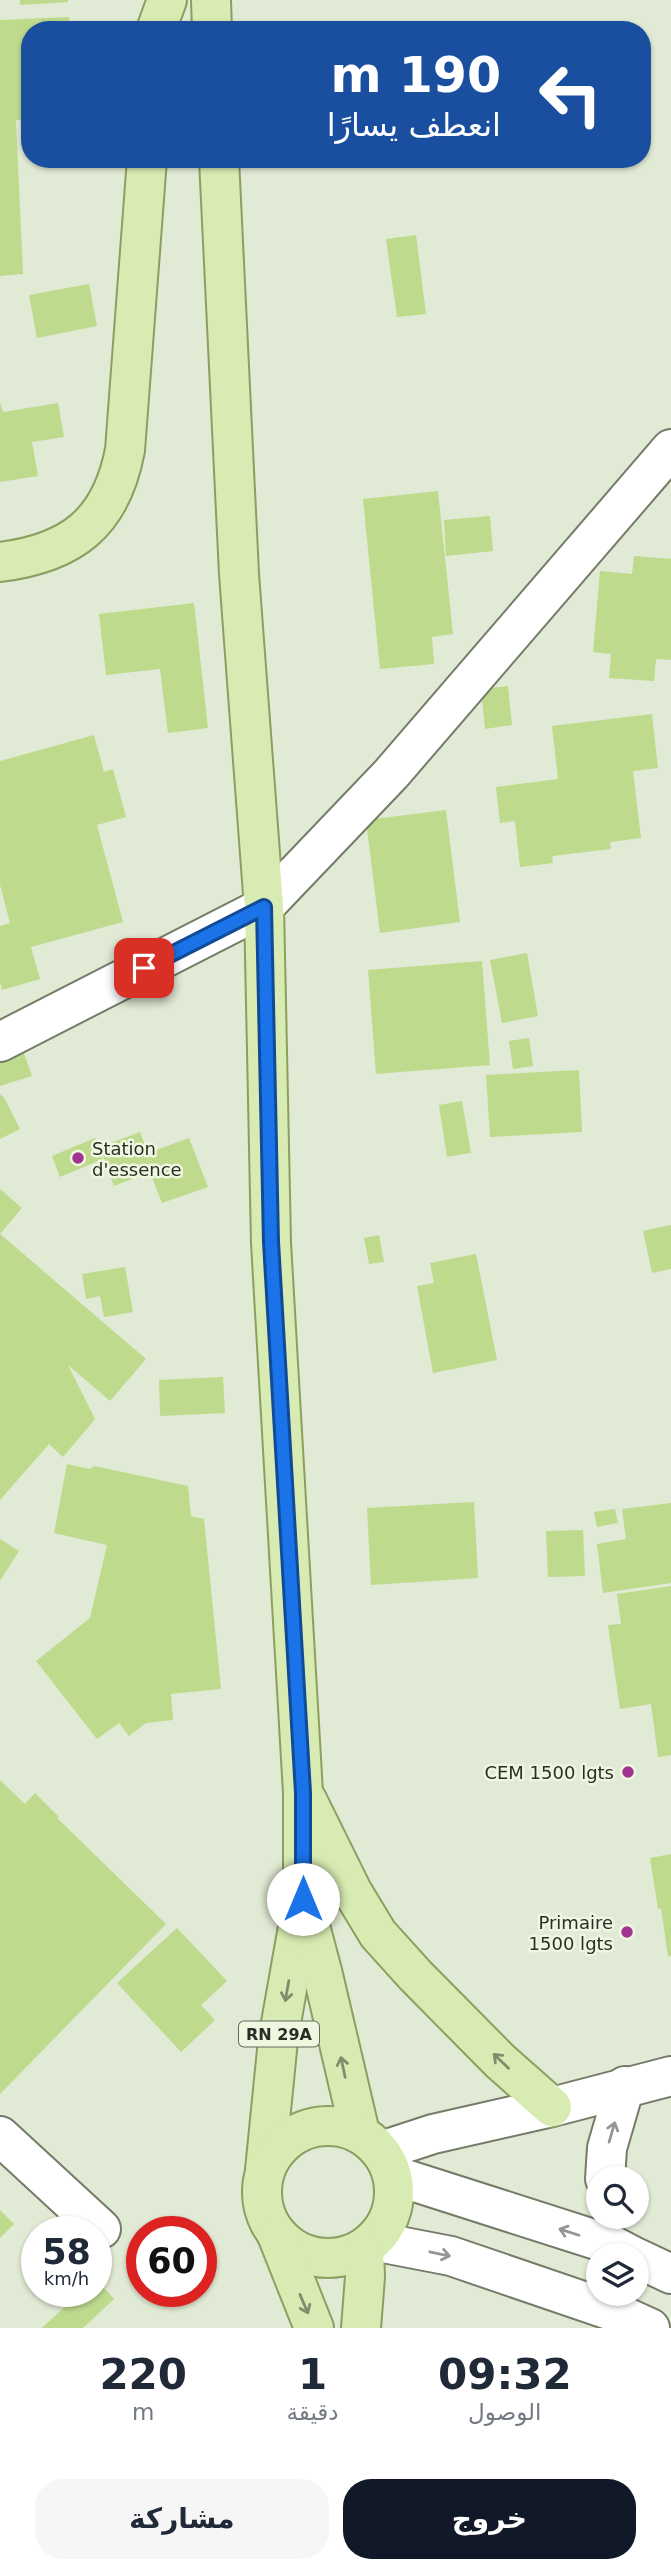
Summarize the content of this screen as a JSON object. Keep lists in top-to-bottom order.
{
  "streets": {
    "main road": ["RN 29A"]
  },
  "places": ["Station d'essence", "CEM 1500 lgts", "Primaire 1500 lgts"],
  "page": {
    "turn": ["190 m", "انعطف يسارًا"],
    "speed": "58 km/h",
    "limit": "60",
    "eta": [
      "09:32",
      "الوصول",
      "1",
      "دقيقة",
      "220",
      "m"
    ],
    "buttons": ["خروج", "مشاركة"]
  }
}
